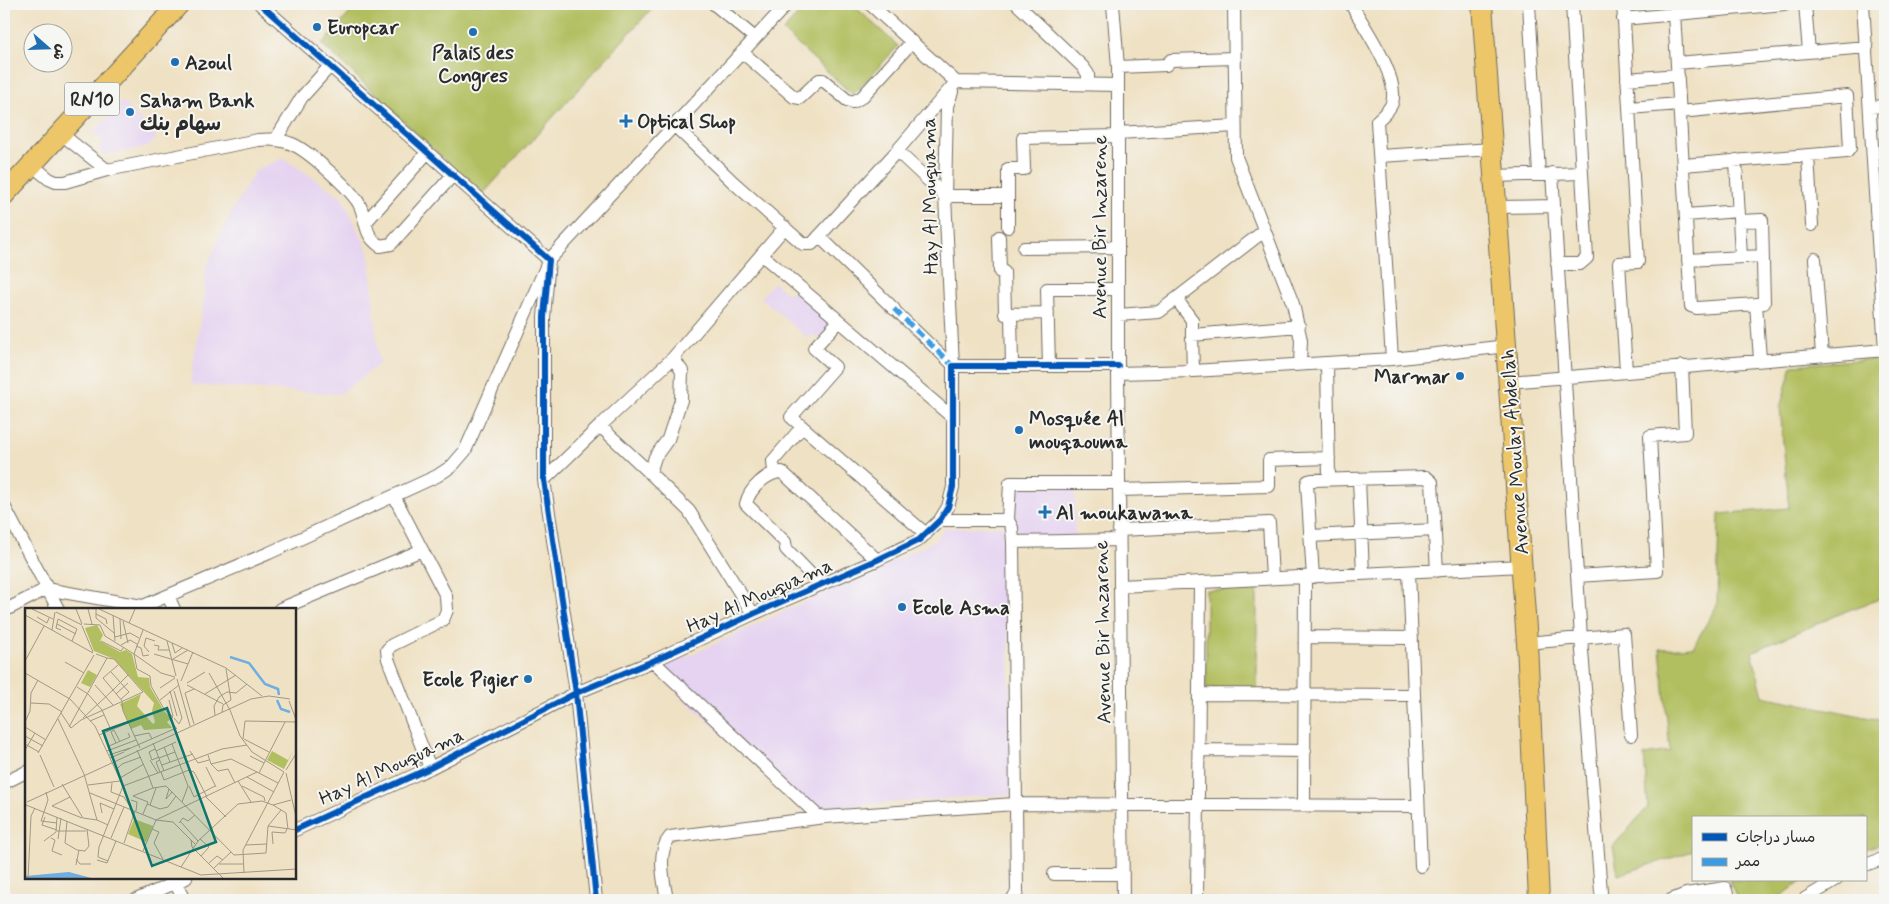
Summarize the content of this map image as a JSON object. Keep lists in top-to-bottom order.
{
  "streets": {
    "main road": ["RN10", "Avenue Moulay Abdellah"],
    "street": ["Hay Al Mouquama", "Avenue Bir Inzarene"]
  },
  "places": {
    "other": [
      "Europcar",
      "Palais des Congres",
      "Azoul",
      "Saham Bank سهام بنك",
      "Marmar",
      "Mosquée Al mouqaouma",
      "Ecole Asma",
      "Ecole Pigier"
    ],
    "health": ["Optical Shop", "Al moukawama"]
  },
  "legend": ["مسار دراجات", "ممر"],
  "north": "right"
}
